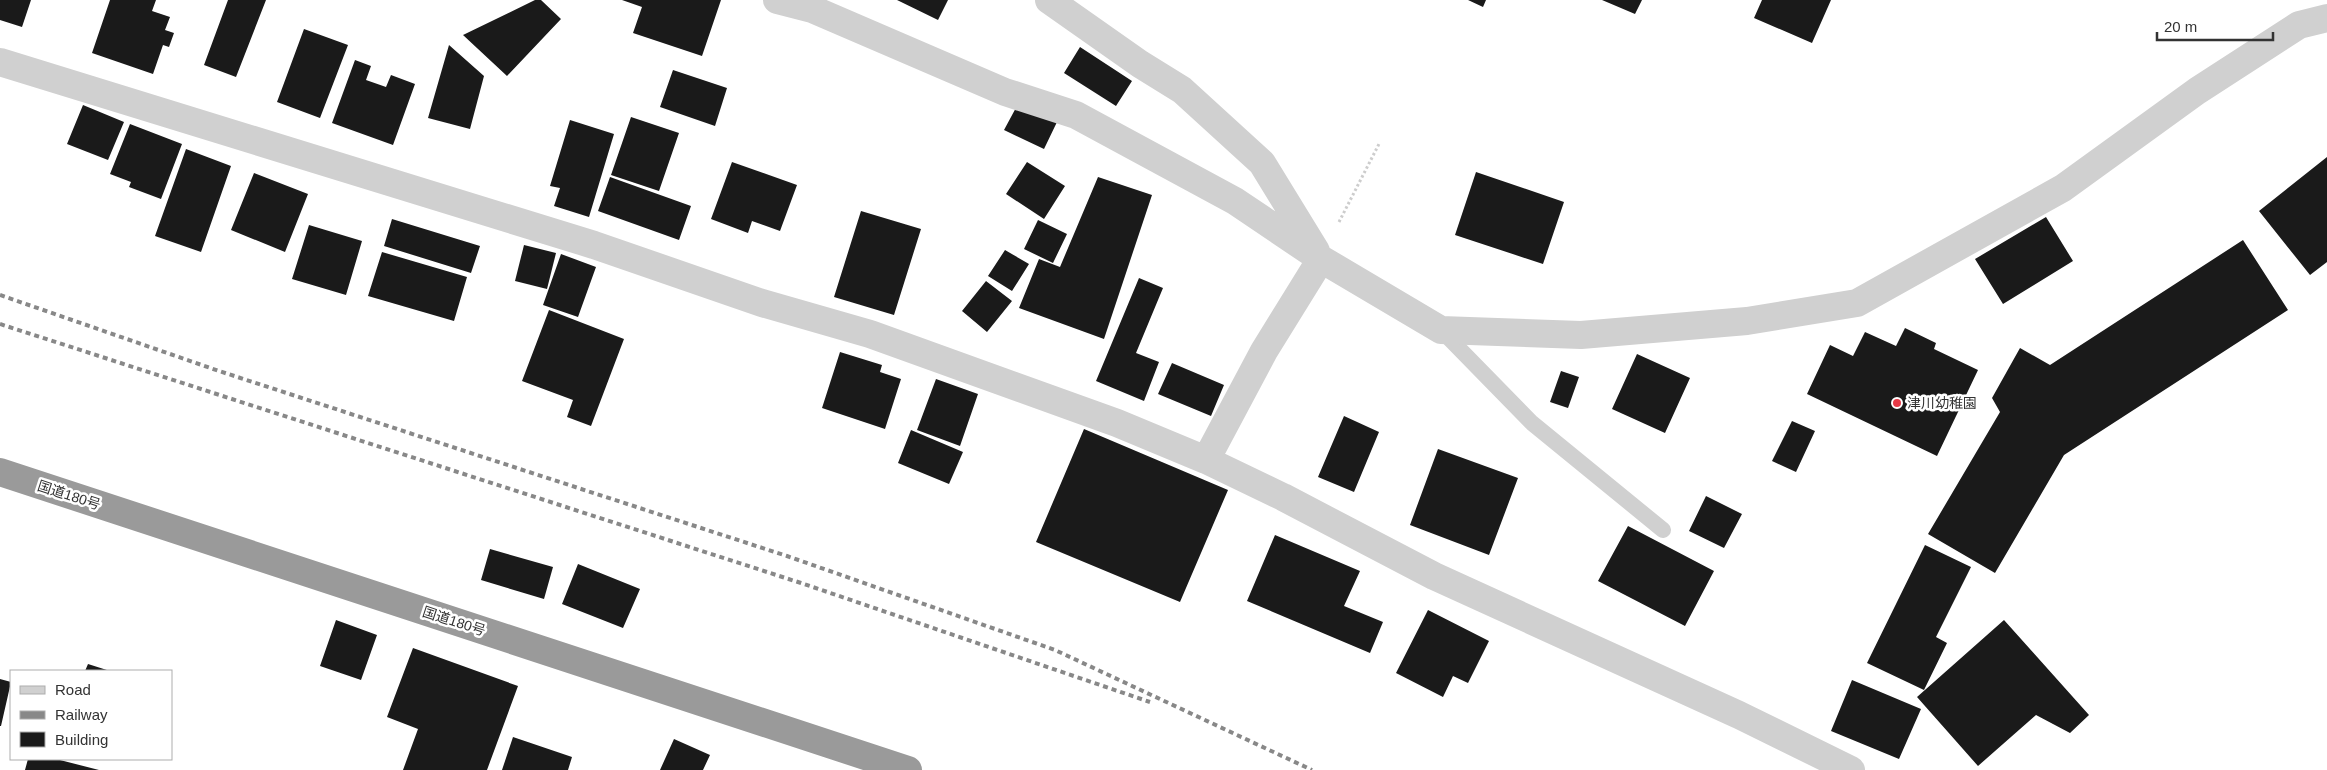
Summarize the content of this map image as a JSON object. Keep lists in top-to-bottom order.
{
  "streets": {
    "highway": ["国道180号"]
  },
  "places": ["津川幼稚園"],
  "legend": ["Road", "Railway", "Building"],
  "scale_bar": "20 m"
}
